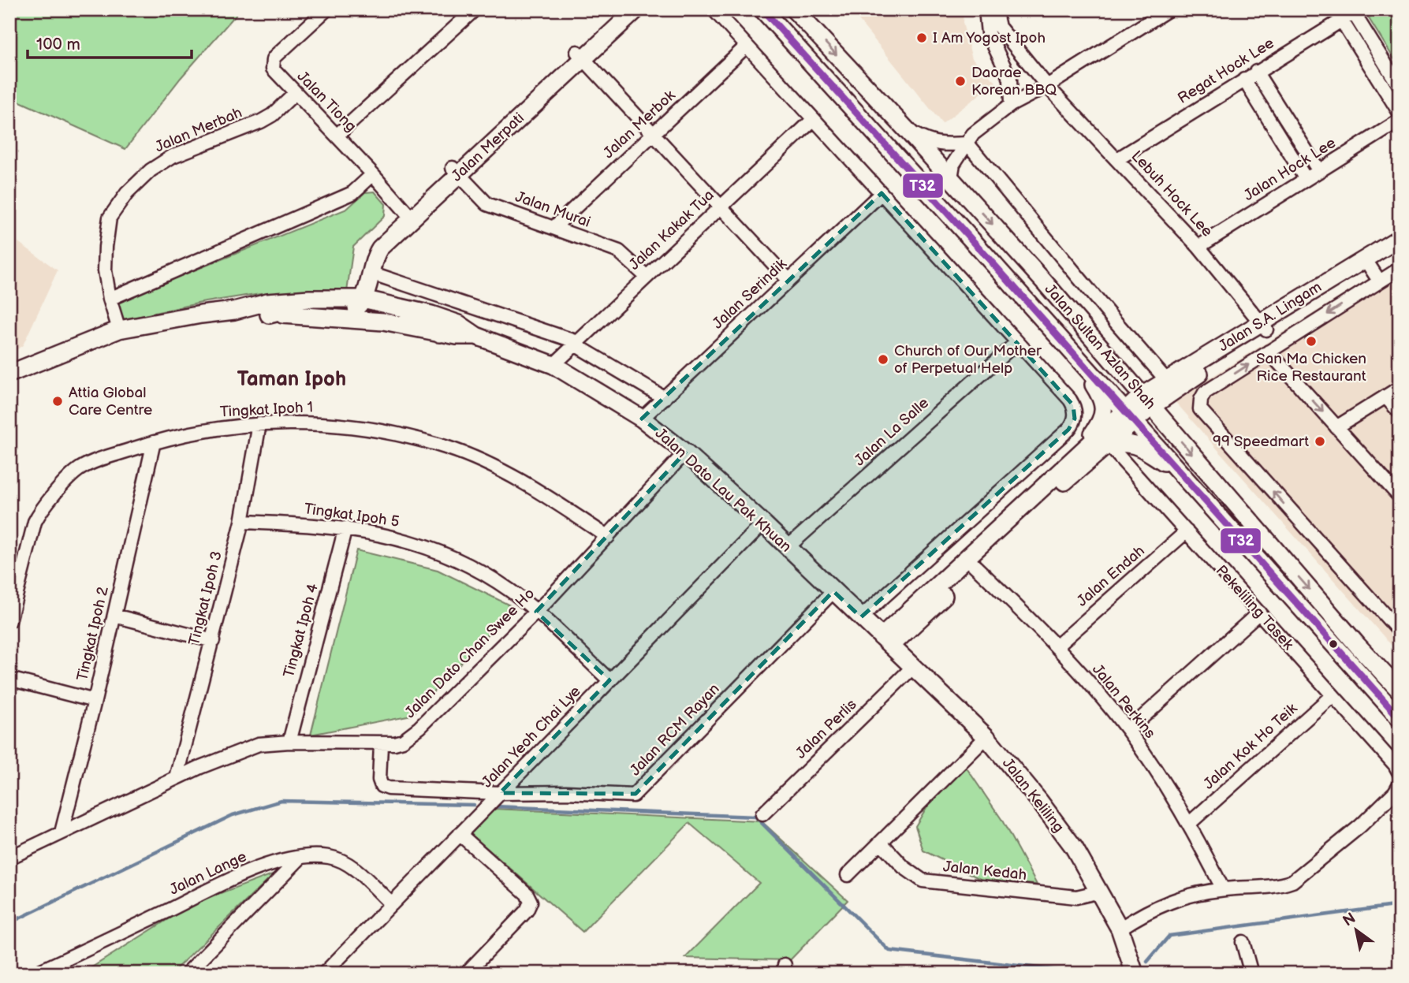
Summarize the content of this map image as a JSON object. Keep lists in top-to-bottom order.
{
  "streets": {
    "main road": [
      "Jalan Merpati",
      "Jalan S.A. Lingam",
      "Jalan Sultan Azlan Shah",
      "Jalan Dato Lau Pak Khuan",
      "Jalan Keliling"
    ],
    "street": [
      "Regat Hock Lee",
      "Jalan Tiong",
      "Jalan Merbok",
      "Jalan Merbah",
      "Jalan Hock Lee",
      "Lebuh Hock Lee",
      "Jalan Murai",
      "Jalan Kakak Tua",
      "Jalan Serindik",
      "Tingkat Ipoh 1",
      "Jalan La Salle",
      "Tingkat Ipoh 5",
      "Jalan Endah",
      "Tingkat Ipoh 3",
      "Pekeliling Tasek",
      "Tingkat Ipoh 4",
      "Tingkat Ipoh 2",
      "Jalan Dato Chan Swee Ho",
      "Jalan Perkins",
      "Jalan Perlis",
      "Jalan RCM Rayan",
      "Jalan Yeoh Chai Lye",
      "Jalan Kok Ho Teik",
      "Jalan Kedah",
      "Jalan Lange"
    ]
  },
  "crossings": [
    ["Regat Hock Lee", "Lebuh Hock Lee"],
    ["Jalan Tiong", "Jalan Merbah"],
    ["Jalan Tiong", "Jalan Merpati"],
    ["Jalan Merbok", "Jalan Murai"],
    ["Jalan Merbah", "Jalan Dato Lau Pak Khuan"],
    ["Jalan Merpati", "Jalan Murai"],
    ["Jalan Merpati", "Jalan Dato Lau Pak Khuan"],
    ["Jalan Hock Lee", "Lebuh Hock Lee"],
    ["Lebuh Hock Lee", "Jalan S.A. Lingam"],
    ["Jalan Murai", "Jalan Kakak Tua"],
    ["Jalan Kakak Tua", "Jalan Dato Lau Pak Khuan"],
    ["Jalan Serindik", "Jalan Dato Lau Pak Khuan"],
    ["Jalan S.A. Lingam", "Jalan Sultan Azlan Shah"],
    ["Tingkat Ipoh 1", "Tingkat Ipoh 3"],
    ["Tingkat Ipoh 1", "Tingkat Ipoh 2"],
    ["Tingkat Ipoh 1", "Jalan Dato Chan Swee Ho"],
    ["Jalan La Salle", "Jalan Dato Lau Pak Khuan"],
    ["Jalan Dato Lau Pak Khuan", "Jalan Dato Chan Swee Ho"],
    ["Jalan Dato Lau Pak Khuan", "Jalan RCM Rayan"],
    ["Jalan Dato Lau Pak Khuan", "Jalan Yeoh Chai Lye"],
    ["Jalan Dato Lau Pak Khuan", "Jalan Keliling"],
    ["Tingkat Ipoh 5", "Tingkat Ipoh 3"],
    ["Tingkat Ipoh 5", "Tingkat Ipoh 4"],
    ["Tingkat Ipoh 5", "Jalan Dato Chan Swee Ho"],
    ["Tingkat Ipoh 5", "Jalan Yeoh Chai Lye"],
    ["Jalan Endah", "Pekeliling Tasek"],
    ["Jalan Endah", "Jalan Perkins"],
    ["Tingkat Ipoh 3", "Jalan Dato Chan Swee Ho"],
    ["Pekeliling Tasek", "Jalan Kok Ho Teik"],
    ["Tingkat Ipoh 4", "Jalan Dato Chan Swee Ho"],
    ["Tingkat Ipoh 2", "Jalan Dato Chan Swee Ho"],
    ["Jalan Dato Chan Swee Ho", "Jalan RCM Rayan"],
    ["Jalan Perkins", "Jalan Kok Ho Teik"],
    ["Jalan Perlis", "Jalan Keliling"],
    ["Jalan RCM Rayan", "Jalan Yeoh Chai Lye"],
    ["Jalan Yeoh Chai Lye", "Jalan Lange"],
    ["Jalan Keliling", "Jalan Kedah"]
  ],
  "districts": ["Taman Ipoh"],
  "places": [
    "I Am Yogost Ipoh",
    "Daorae Korean BBQ",
    "San Ma Chicken Rice Restaurant",
    "Church of Our Mother of Perpetual Help",
    "Attia Global Care Centre",
    "99 Speedmart"
  ],
  "lines": ["transit line T32"],
  "scale_bar": "100 m",
  "north": "top left"
}
